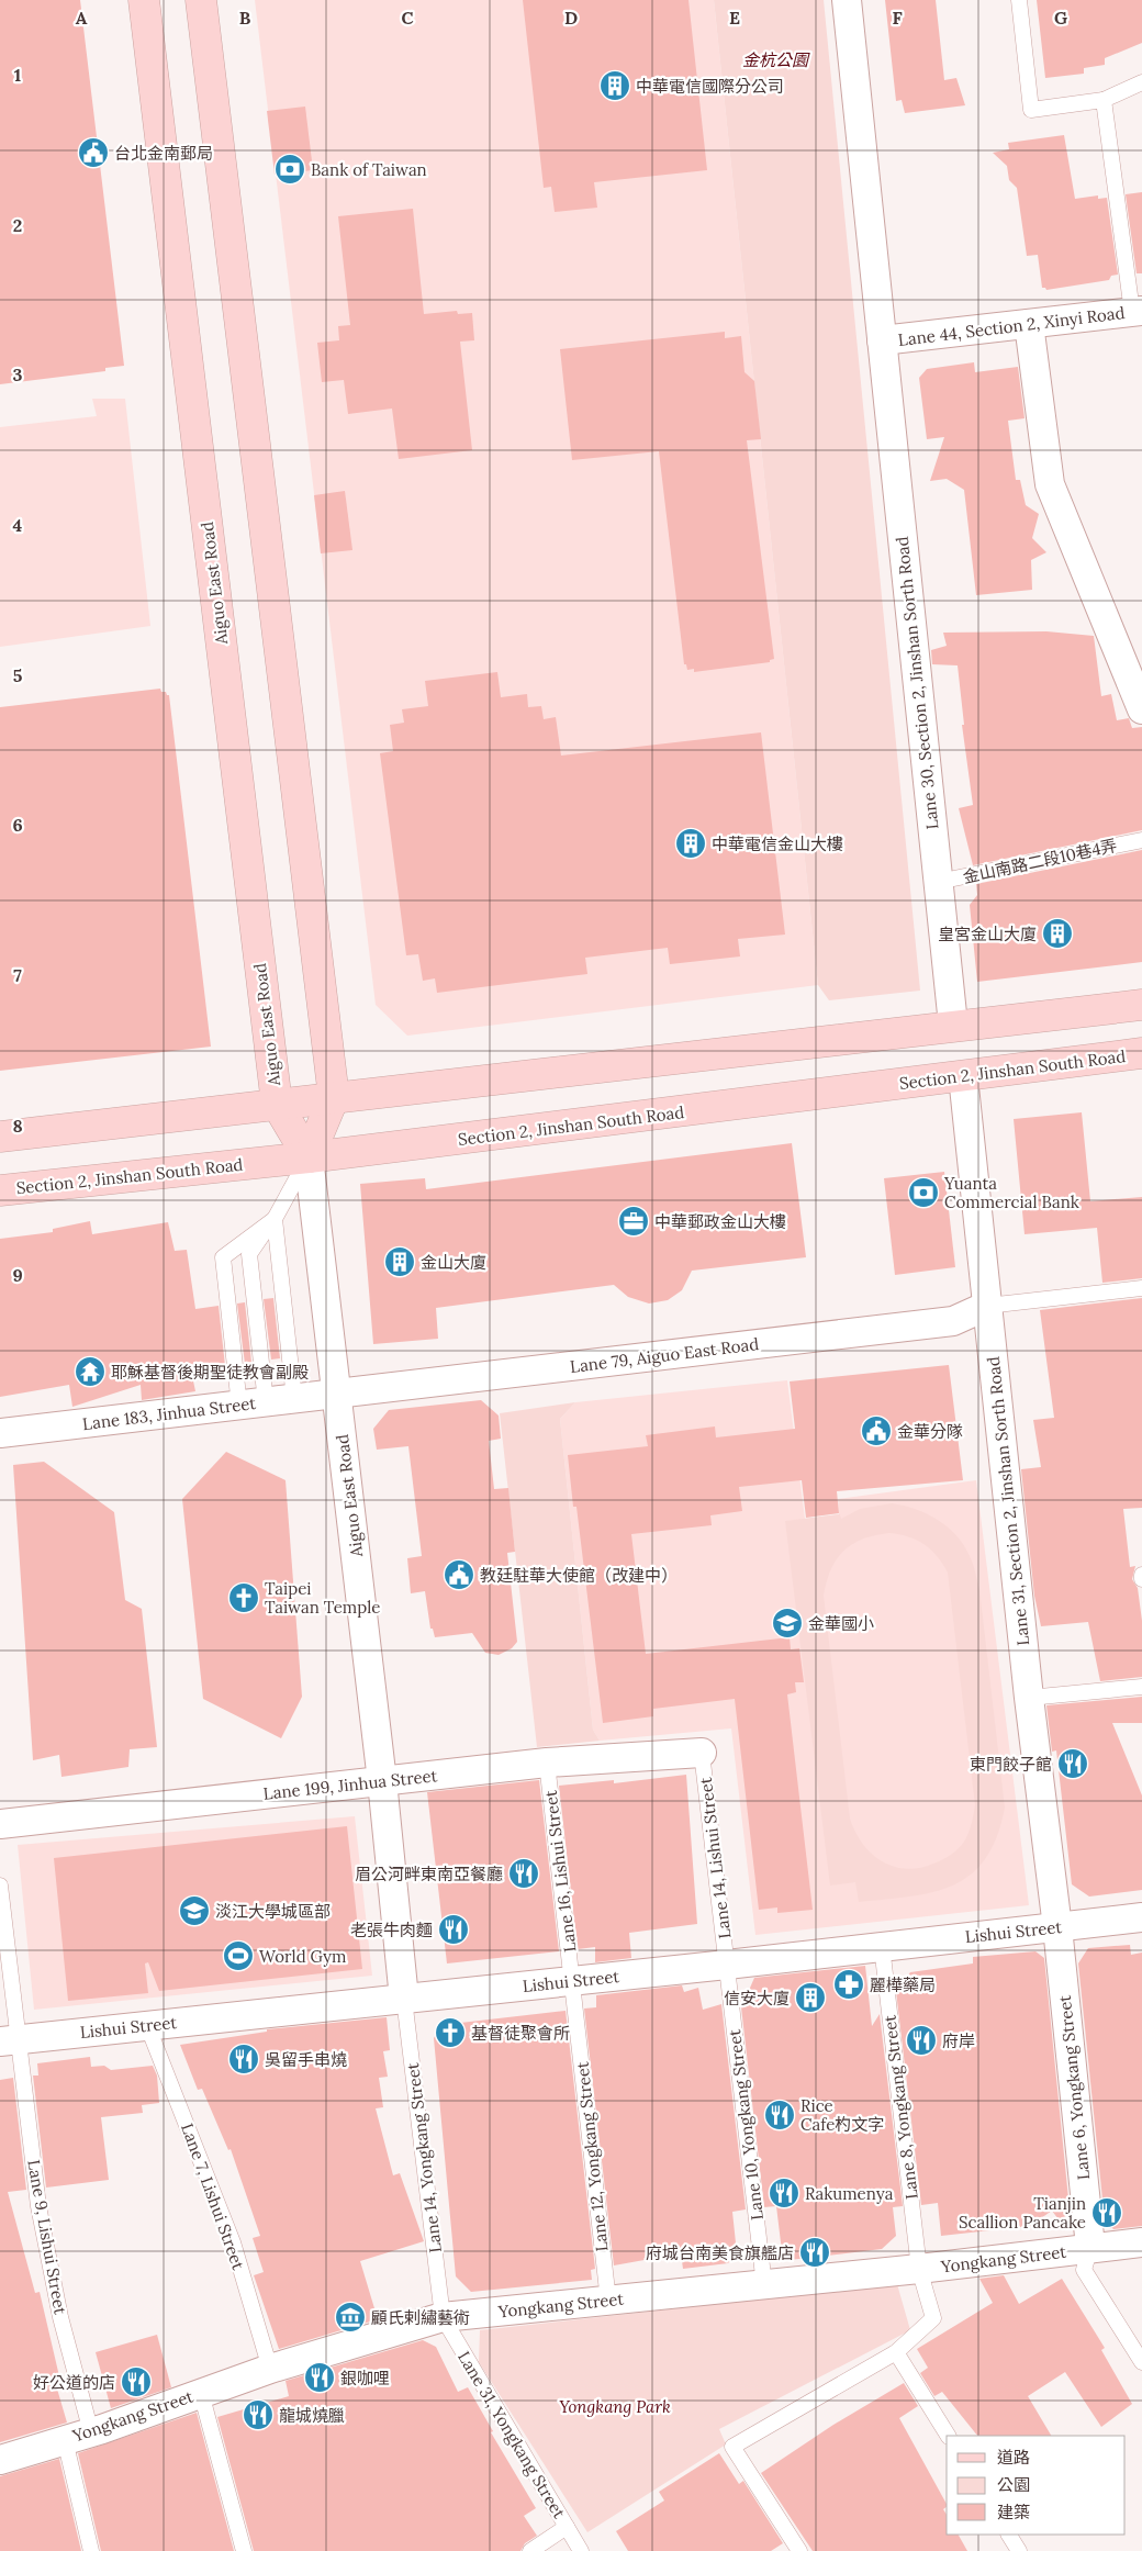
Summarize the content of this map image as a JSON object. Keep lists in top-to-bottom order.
{
  "streets": {
    "street": [
      "Lane 44, Section 2, Xinyi Road",
      "Aiguo East Road",
      "Lane 30, Section 2, Jinshan Sorth Road",
      "Section 2, Jinshan South Road",
      "Lane 79, Aiguo East Road",
      "Lane 183, Jinhua Street",
      "Lane 31, Section 2, Jinshan Sorth Road",
      "Lane 199, Jinhua Street",
      "Lishui Street",
      "Lane 6, Yongkang Street",
      "Yongkang Street"
    ],
    "lane": [
      "金山南路二段10巷4弄",
      "Lane 14, Lishui Street",
      "Lane 16, Lishui Street",
      "Lane 8, Yongkang Street",
      "Lane 10, Yongkang Street",
      "Lane 12, Yongkang Street",
      "Lane 14, Yongkang Street",
      "Lane 7, Lishui Street",
      "Lane 9, Lishui Street",
      "Lane 31, Yongkang Street"
    ]
  },
  "crossings": [
    ["Lane 44, Section 2, Xinyi Road", "Lane 30, Section 2, Jinshan Sorth Road"],
    ["Aiguo East Road", "Section 2, Jinshan South Road"],
    ["Aiguo East Road", "Lane 79, Aiguo East Road"],
    ["Aiguo East Road", "Lane 183, Jinhua Street"],
    ["Aiguo East Road", "Lane 199, Jinhua Street"],
    ["Aiguo East Road", "Lishui Street"],
    ["Aiguo East Road", "Lane 14, Yongkang Street"],
    ["Lane 30, Section 2, Jinshan Sorth Road", "金山南路二段10巷4弄"],
    ["Section 2, Jinshan South Road", "Lane 31, Section 2, Jinshan Sorth Road"],
    ["Lane 79, Aiguo East Road", "Lane 183, Jinhua Street"],
    ["Lane 79, Aiguo East Road", "Lane 31, Section 2, Jinshan Sorth Road"],
    ["Lane 31, Section 2, Jinshan Sorth Road", "Lishui Street"],
    ["Lane 31, Section 2, Jinshan Sorth Road", "Lane 6, Yongkang Street"],
    ["Lane 199, Jinhua Street", "Lane 14, Lishui Street"],
    ["Lane 199, Jinhua Street", "Lane 16, Lishui Street"],
    ["Lane 14, Lishui Street", "Lishui Street"],
    ["Lane 14, Lishui Street", "Lane 10, Yongkang Street"],
    ["Lane 16, Lishui Street", "Lishui Street"],
    ["Lane 16, Lishui Street", "Lane 12, Yongkang Street"],
    ["Lishui Street", "Lane 6, Yongkang Street"],
    ["Lishui Street", "Lane 8, Yongkang Street"],
    ["Lishui Street", "Lane 10, Yongkang Street"],
    ["Lishui Street", "Lane 12, Yongkang Street"],
    ["Lishui Street", "Lane 14, Yongkang Street"],
    ["Lishui Street", "Lane 7, Lishui Street"],
    ["Lishui Street", "Lane 9, Lishui Street"],
    ["Lane 6, Yongkang Street", "Yongkang Street"],
    ["Lane 8, Yongkang Street", "Yongkang Street"],
    ["Lane 10, Yongkang Street", "Yongkang Street"],
    ["Lane 12, Yongkang Street", "Yongkang Street"],
    ["Lane 14, Yongkang Street", "Yongkang Street"],
    ["Lane 14, Yongkang Street", "Lane 31, Yongkang Street"],
    ["Lane 7, Lishui Street", "Yongkang Street"],
    ["Lane 9, Lishui Street", "Yongkang Street"],
    ["Yongkang Street", "Lane 31, Yongkang Street"]
  ],
  "parks": ["金杭公園", "Yongkang Park"],
  "places": {
    "building": [
      "中華電信國際分公司",
      "中華電信金山大樓",
      "皇宮金山大廈",
      "金山大廈",
      "信安大廈"
    ],
    "public building": ["台北金南郵局", "金華分隊", "教廷駐華大使館（改建中）"],
    "bank": ["Bank of Taiwan", "Yuanta Commercial Bank"],
    "office": ["中華郵政金山大樓"],
    "temple": ["耶穌基督後期聖徒教會副殿"],
    "church": ["Taipei Taiwan Temple", "基督徒聚會所"],
    "school or university": ["金華國小", "淡江大學城區部"],
    "restaurant": [
      "東門餃子館",
      "眉公河畔東南亞餐廳",
      "老張牛肉麵",
      "府岸",
      "吳留手串燒",
      "Rice Cafe杓文字",
      "Rakumenya",
      "Tianjin Scallion Pancake",
      "府城台南美食旗艦店",
      "銀咖哩",
      "好公道的店",
      "龍城燒臘"
    ],
    "sports": ["World Gym"],
    "pharmacy": ["麗樺藥局"],
    "museum": ["顧氏剌繡藝術"]
  },
  "legend": ["道路", "公園", "建築"],
  "grid": {
    "columns": [
      "A",
      "B",
      "C",
      "D",
      "E",
      "F",
      "G"
    ],
    "rows": [
      "1",
      "2",
      "3",
      "4",
      "5",
      "6",
      "7",
      "8",
      "9"
    ]
  }
}
